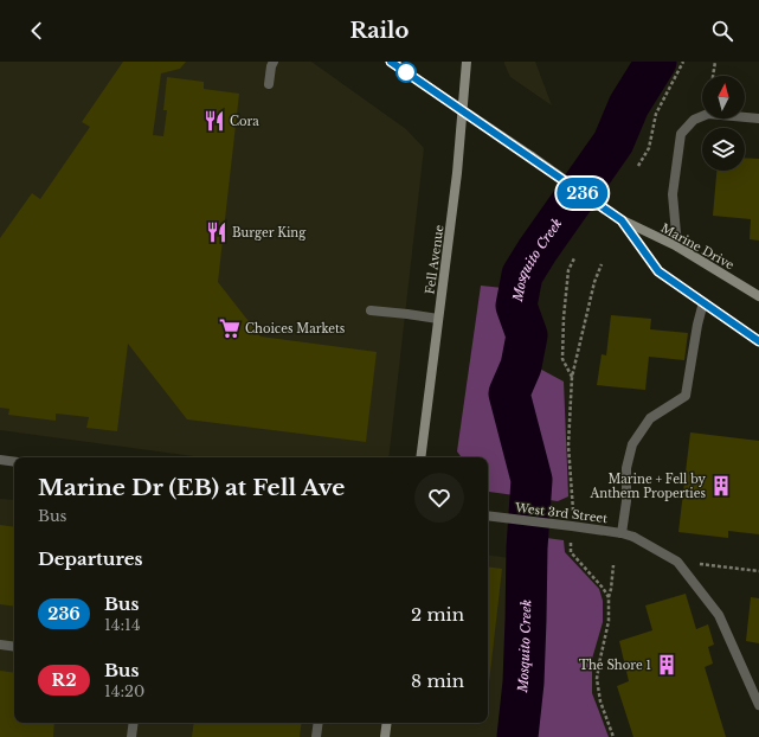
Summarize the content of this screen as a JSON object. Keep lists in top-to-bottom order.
{
  "streets": {
    "main road": ["Marine Drive", "Fell Avenue"],
    "street": ["West 3rd Street"]
  },
  "crossings": [
    ["Marine Drive", "Fell Avenue"]
  ],
  "water": ["Mosquito Creek"],
  "places": {
    "restaurant": ["Cora", "Burger King"],
    "supermarket": ["Choices Markets"],
    "building": ["Marine + Fell by Anthem Properties", "The Shore 1"]
  },
  "lines": ["bus line 236"],
  "north": "top",
  "page": {
    "header": "Railo",
    "on_map": "236",
    "heading": [
      ["Marine Dr (EB) at Fell Ave", "Bus"],
      "Departures"
    ],
    "list": [
      {
        "mark": "236",
        "name": "Bus",
        "note": "14:14",
        "value": "2 min"
      },
      {
        "mark": "R2",
        "name": "Bus",
        "note": "14:20",
        "value": "8 min"
      }
    ]
  }
}
